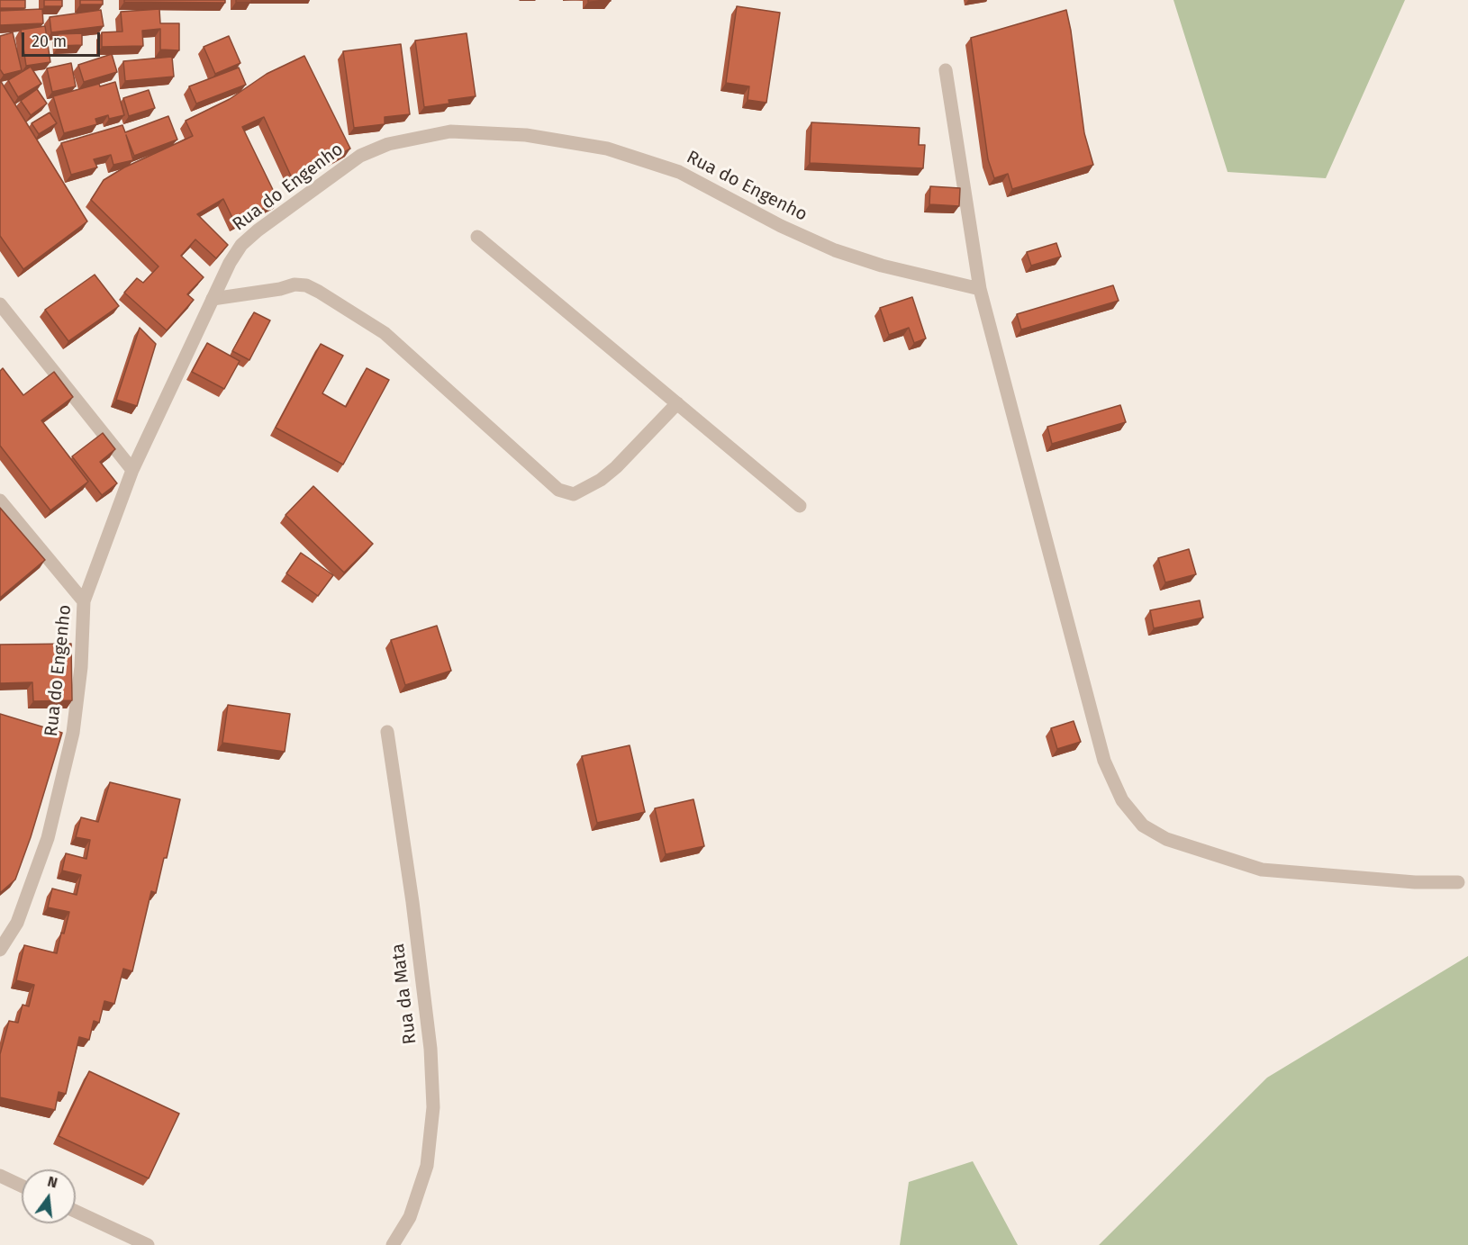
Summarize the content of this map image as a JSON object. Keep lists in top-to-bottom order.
{
  "streets": {
    "street": ["Rua do Engenho", "Rua da Mata"]
  },
  "scale_bar": "20 m",
  "north": "top"
}
